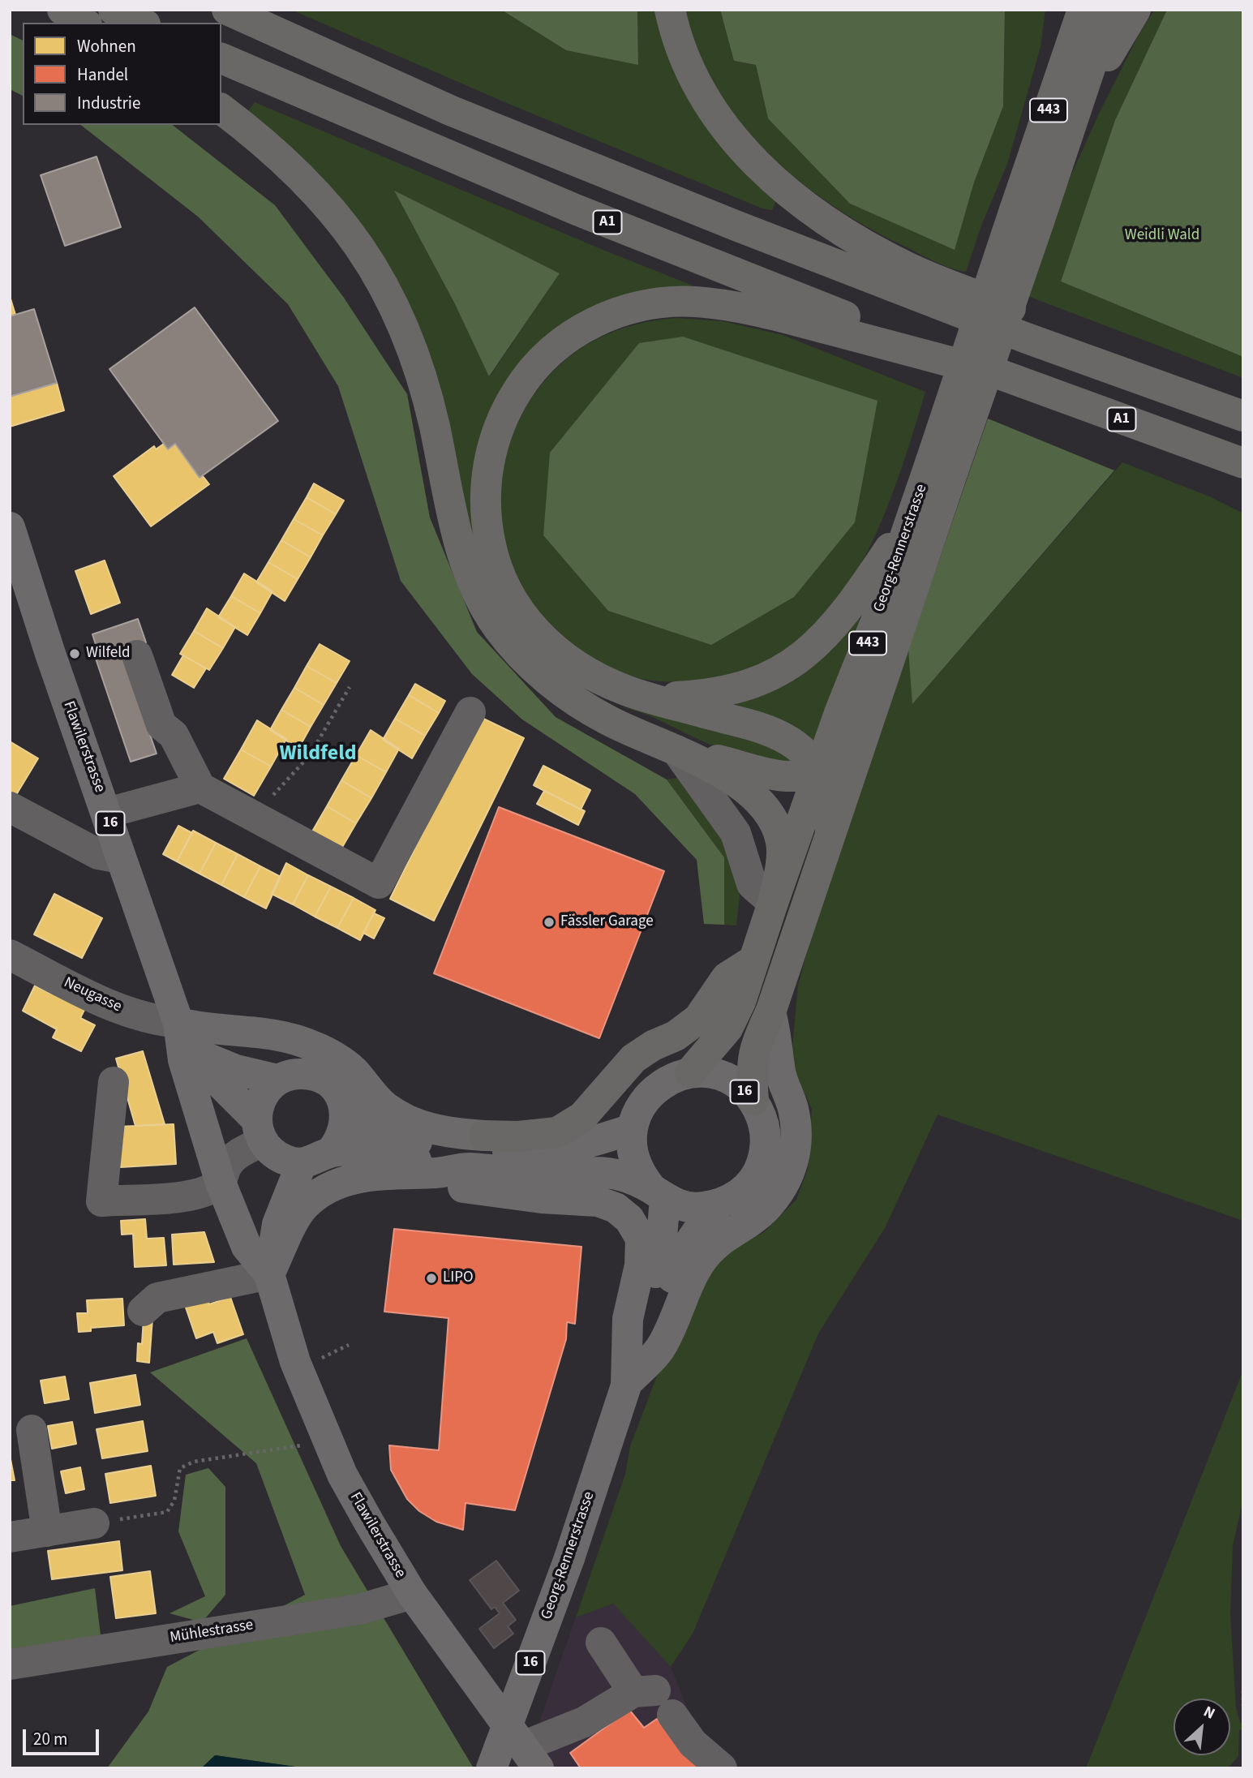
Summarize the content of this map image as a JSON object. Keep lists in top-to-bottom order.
{
  "streets": {
    "highway": ["443", "A1", "Georg-Rennerstrasse"],
    "main road": ["Flawilerstrasse", "16"],
    "street": ["Neugasse", "Mühlestrasse"]
  },
  "crossings": [
    ["Georg-Rennerstrasse", "16"],
    ["Flawilerstrasse", "Neugasse"],
    ["Flawilerstrasse", "Mühlestrasse"]
  ],
  "districts": ["Wildfeld"],
  "parks": ["Weidli Wald"],
  "places": ["Wilfeld", "Fässler Garage", "LIPO"],
  "legend": ["Wohnen", "Handel", "Industrie"],
  "scale_bar": "20 m",
  "north": "top right"
}
